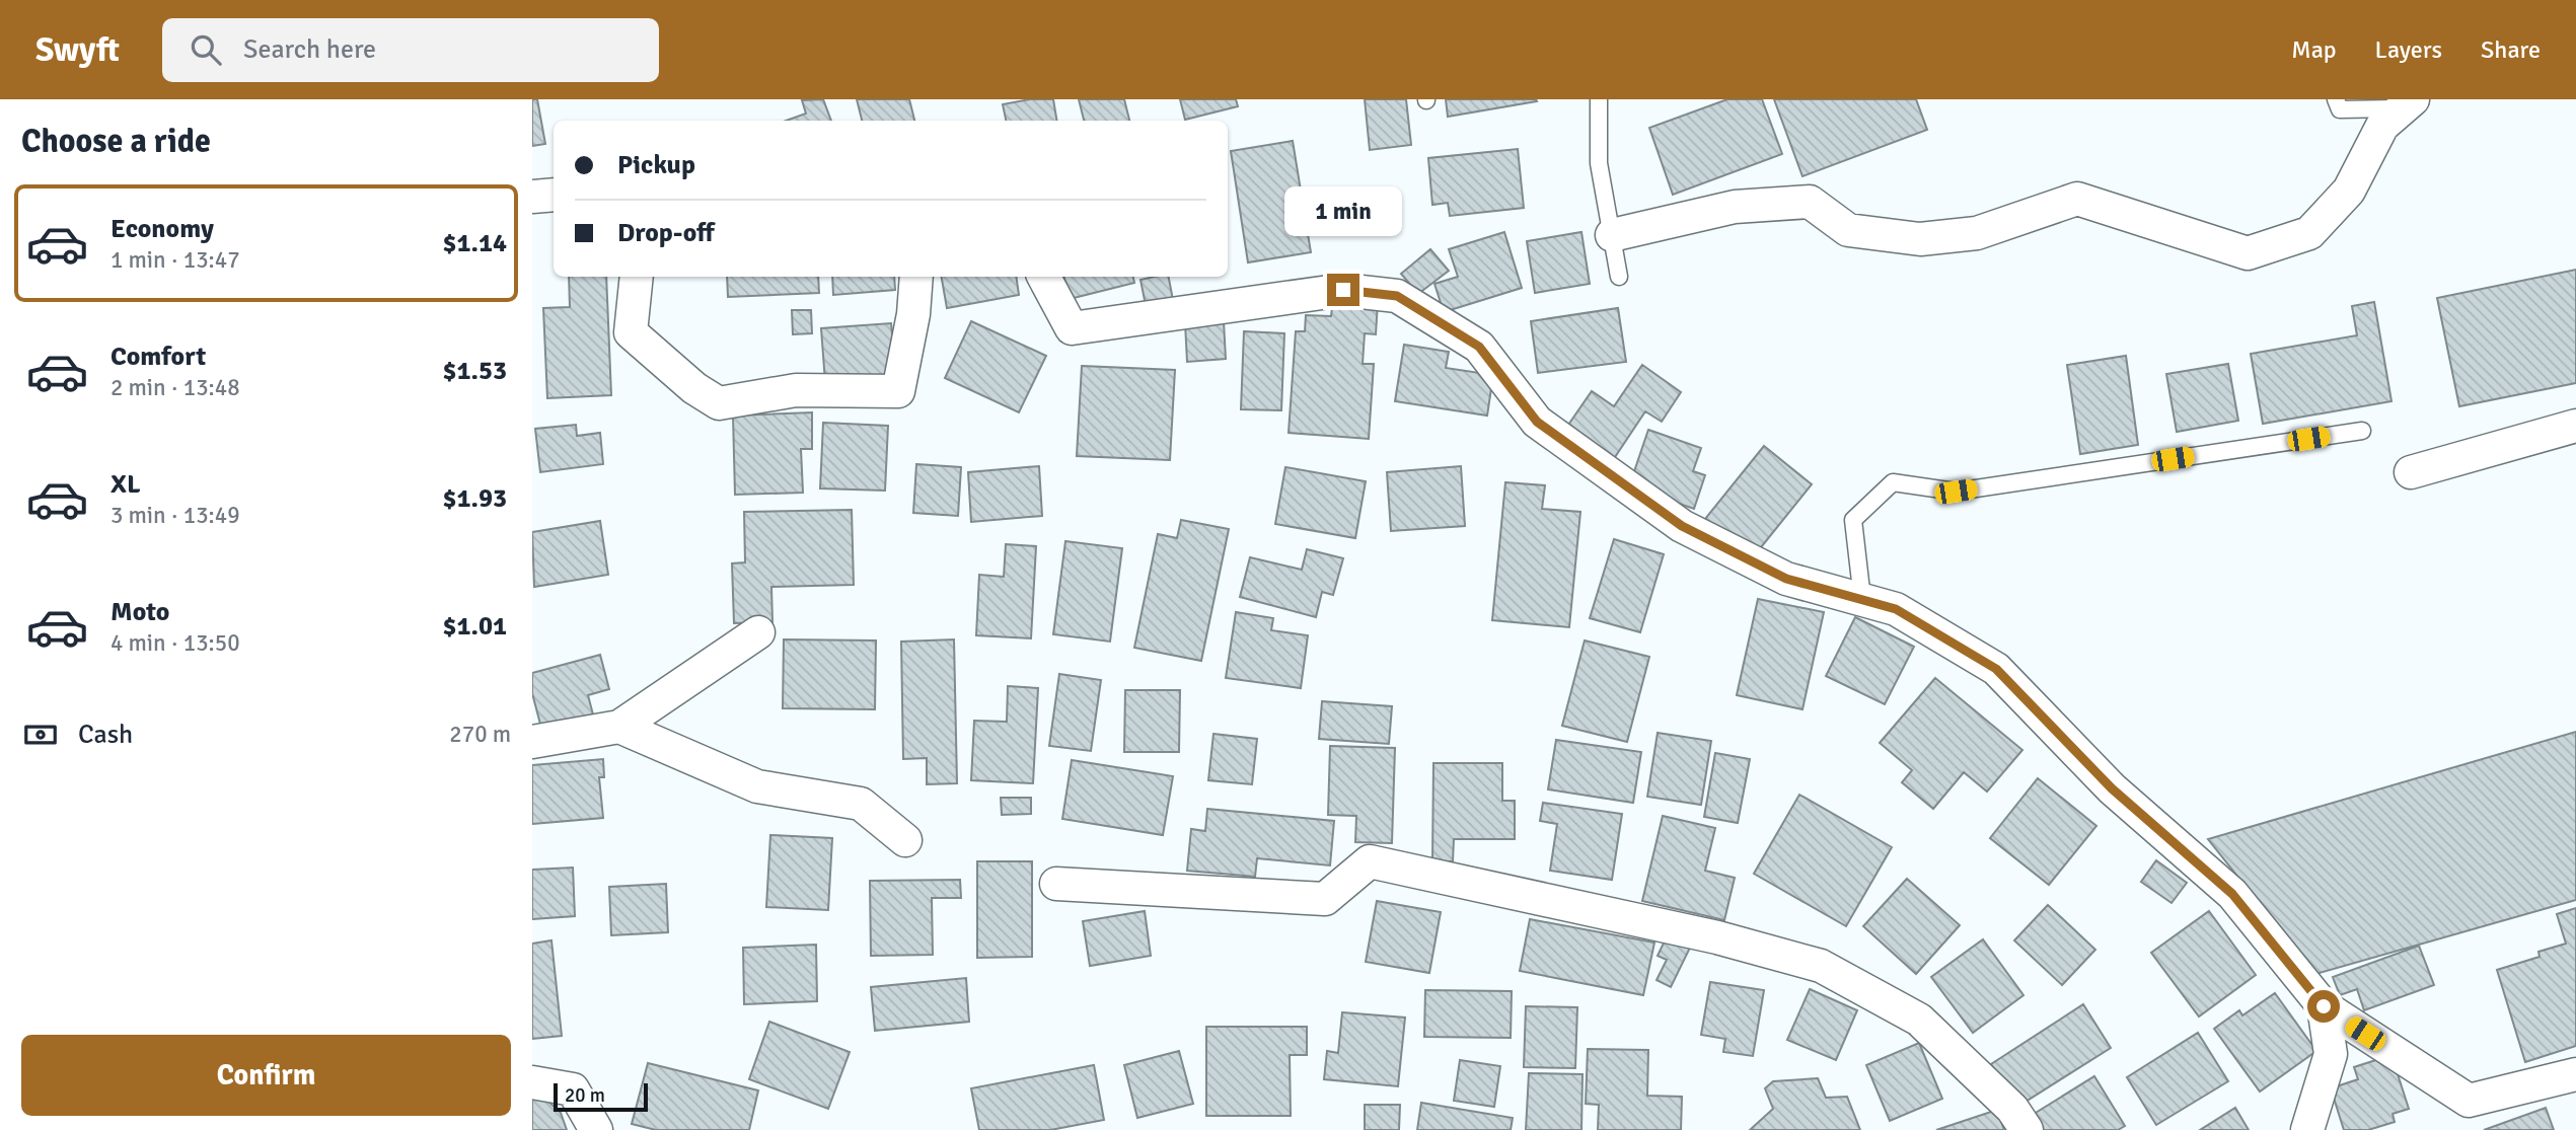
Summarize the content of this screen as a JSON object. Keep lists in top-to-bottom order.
{
  "scale_bar": "20 m",
  "page": {
    "header": "Swyft",
    "search": "Search here",
    "nav": ["Map", "Layers", "Share"],
    "heading": "Choose a ride",
    "banner": ["Pickup", "Drop-off"],
    "list": [
      {
        "name": "Economy",
        "note": "1 min · 13:47",
        "value": "$1.14"
      },
      {
        "name": "Comfort",
        "note": "2 min · 13:48",
        "value": "$1.53"
      },
      {
        "name": "XL",
        "note": "3 min · 13:49",
        "value": "$1.93"
      },
      {
        "name": "Moto",
        "note": "4 min · 13:50",
        "value": "$1.01"
      }
    ],
    "bubble": "1 min",
    "pay": ["Cash", "270 m"],
    "buttons": "Confirm",
    "scale": "20 m"
  }
}
